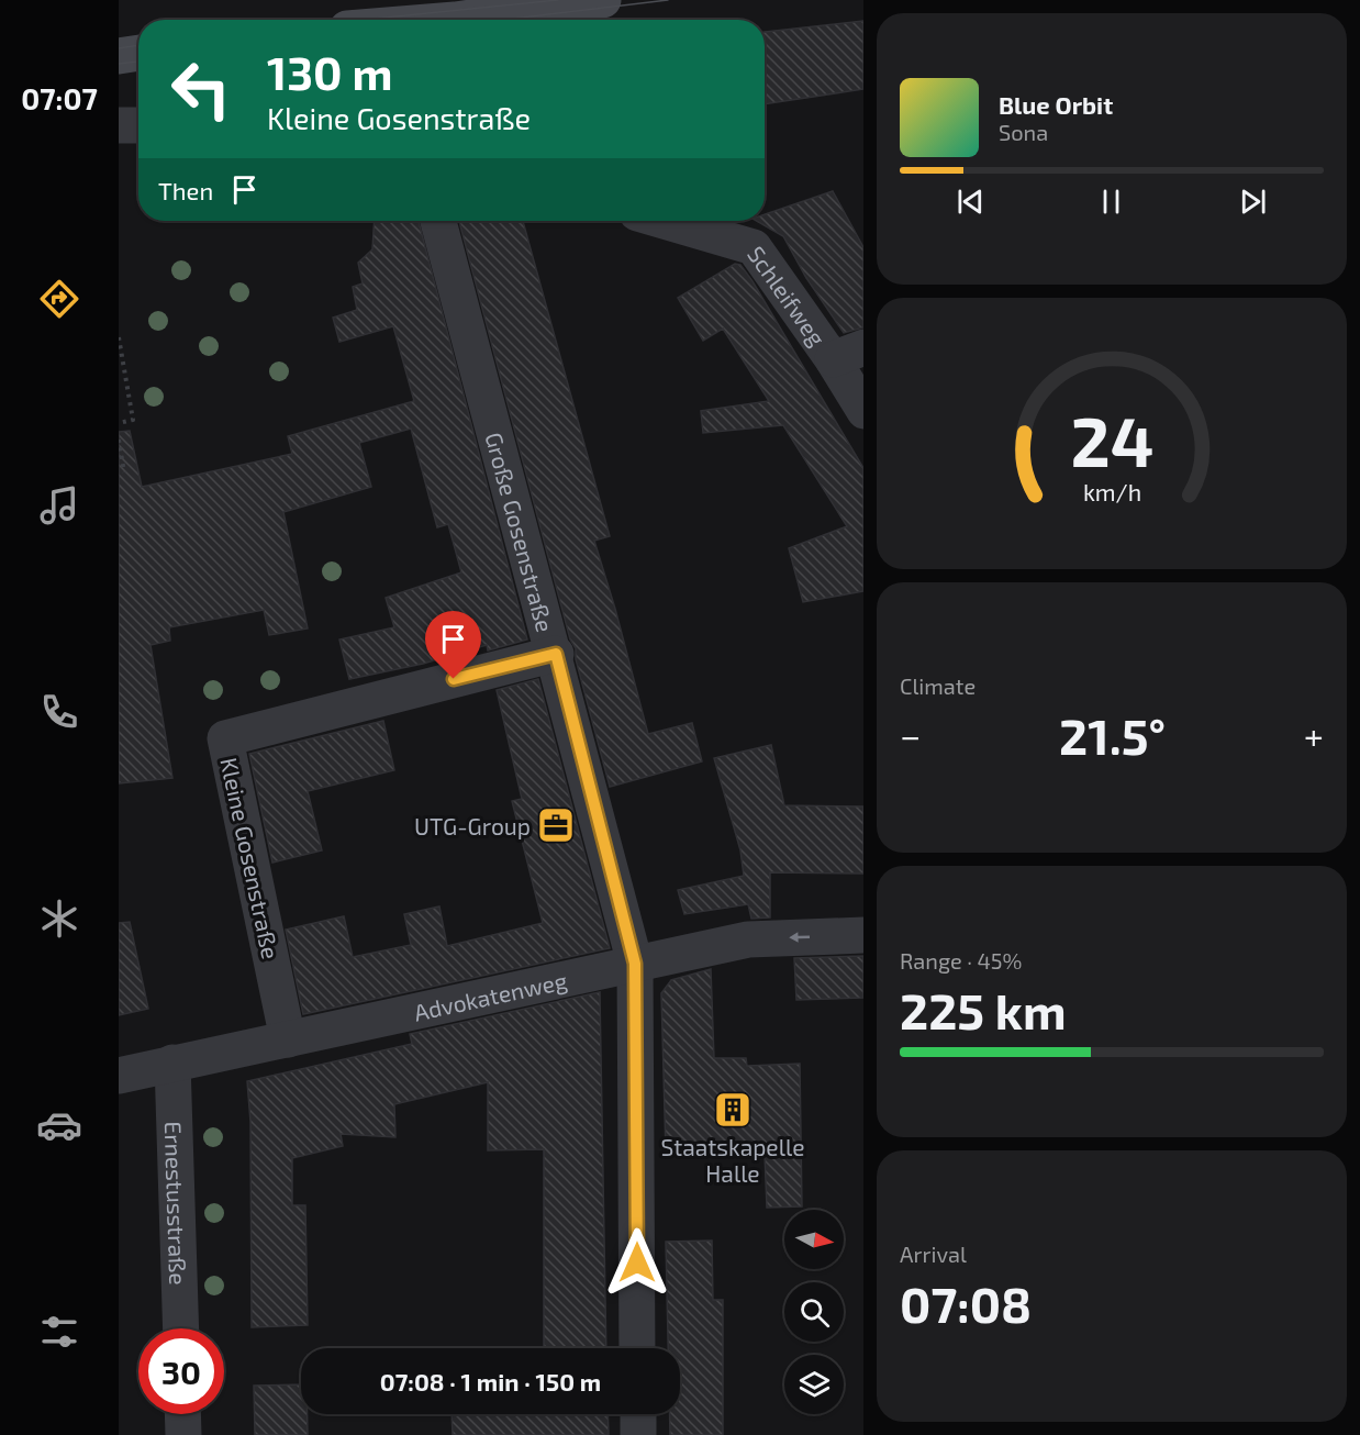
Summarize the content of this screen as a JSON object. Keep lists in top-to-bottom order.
{
  "streets": {
    "street": [
      "Schleifweg",
      "Große Gosenstraße",
      "Kleine Gosenstraße",
      "Advokatenweg",
      "Ernestusstraße"
    ]
  },
  "crossings": [
    ["Große Gosenstraße", "Kleine Gosenstraße"],
    ["Große Gosenstraße", "Advokatenweg"],
    ["Kleine Gosenstraße", "Advokatenweg"],
    ["Advokatenweg", "Ernestusstraße"]
  ],
  "places": {
    "office": ["UTG-Group"],
    "building": ["Staatskapelle Halle"]
  },
  "north": "right",
  "page": {
    "tabs": "07:07",
    "turn": ["130 m", "Kleine Gosenstraße"],
    "song": ["Blue Orbit", "Sona"],
    "then": "Then",
    "tile": [
      "Climate",
      ["Range · 45%", "225 km"],
      ["Arrival", "07:08"]
    ],
    "heat": ["−", "21.5°", "+"],
    "limit": "30",
    "trip": "07:08 · 1 min · 150 m",
    "gauge": ["24", "km/h"]
  }
}
